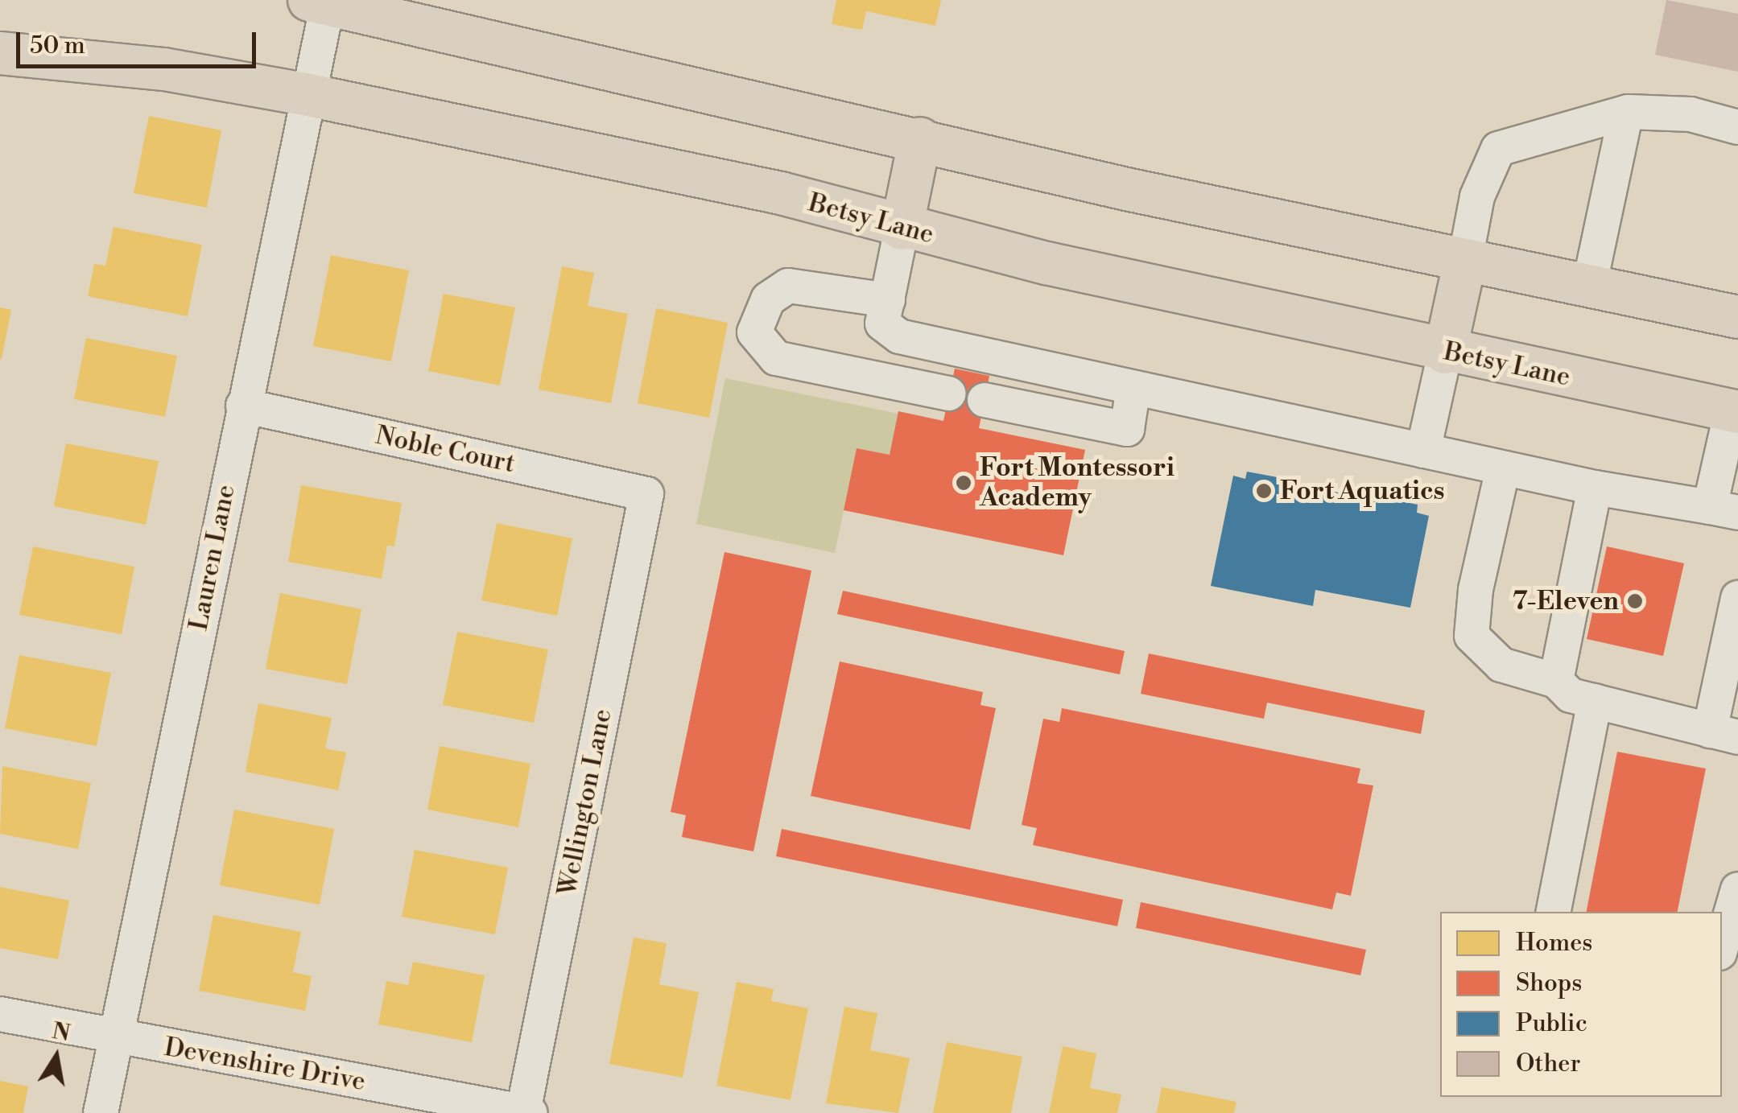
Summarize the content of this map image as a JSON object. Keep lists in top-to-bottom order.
{
  "streets": {
    "main road": ["Betsy Lane"],
    "street": [
      "Noble Court",
      "Lauren Lane",
      "Wellington Lane",
      "Devenshire Drive"
    ]
  },
  "crossings": [
    ["Betsy Lane", "Lauren Lane"],
    ["Noble Court", "Lauren Lane"],
    ["Noble Court", "Wellington Lane"],
    ["Lauren Lane", "Devenshire Drive"],
    ["Wellington Lane", "Devenshire Drive"]
  ],
  "places": ["Fort Montessori Academy", "Fort Aquatics", "7-Eleven"],
  "legend": [
    "Homes",
    "Shops",
    "Public",
    "Other"
  ],
  "scale_bar": "50 m",
  "north": "top"
}
